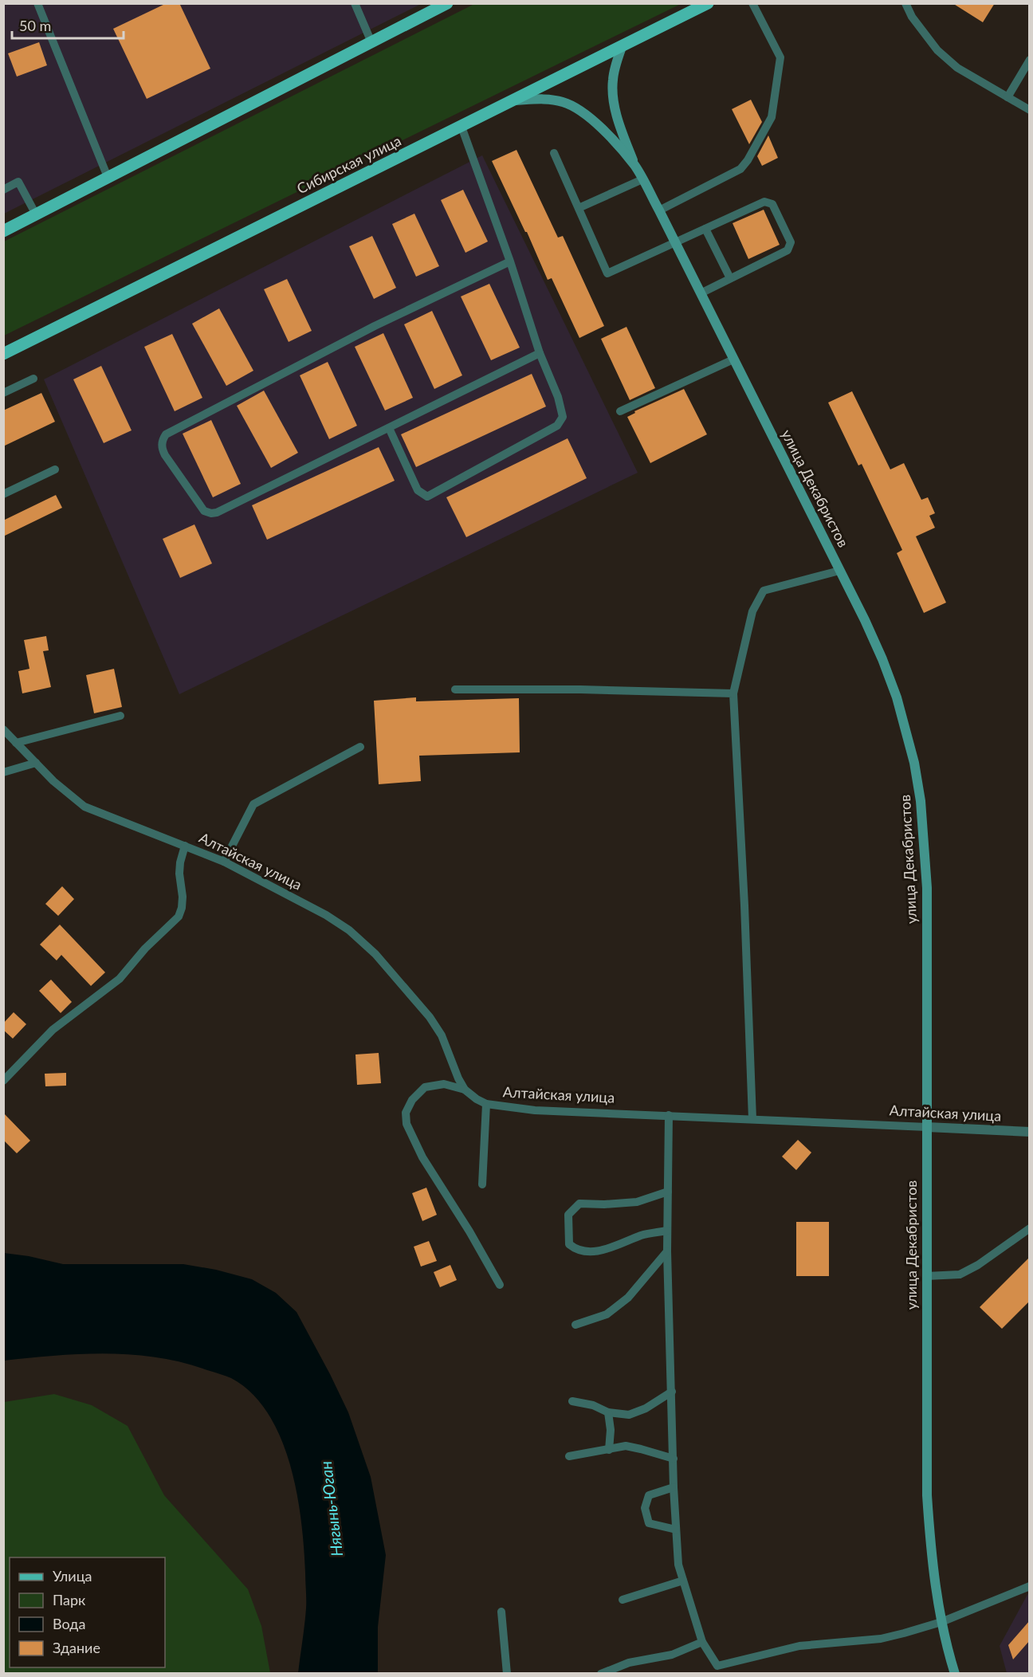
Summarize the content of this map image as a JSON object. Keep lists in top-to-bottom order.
{
  "streets": {
    "main road": ["Сибирская улица", "улица Декабристов"],
    "street": ["Алтайская улица"]
  },
  "crossings": [
    ["Сибирская улица", "улица Декабристов"],
    ["улица Декабристов", "Алтайская улица"]
  ],
  "water": ["Нягынь-Юган"],
  "legend": [
    "Улица",
    "Парк",
    "Вода",
    "Здание"
  ],
  "scale_bar": "50 m"
}
